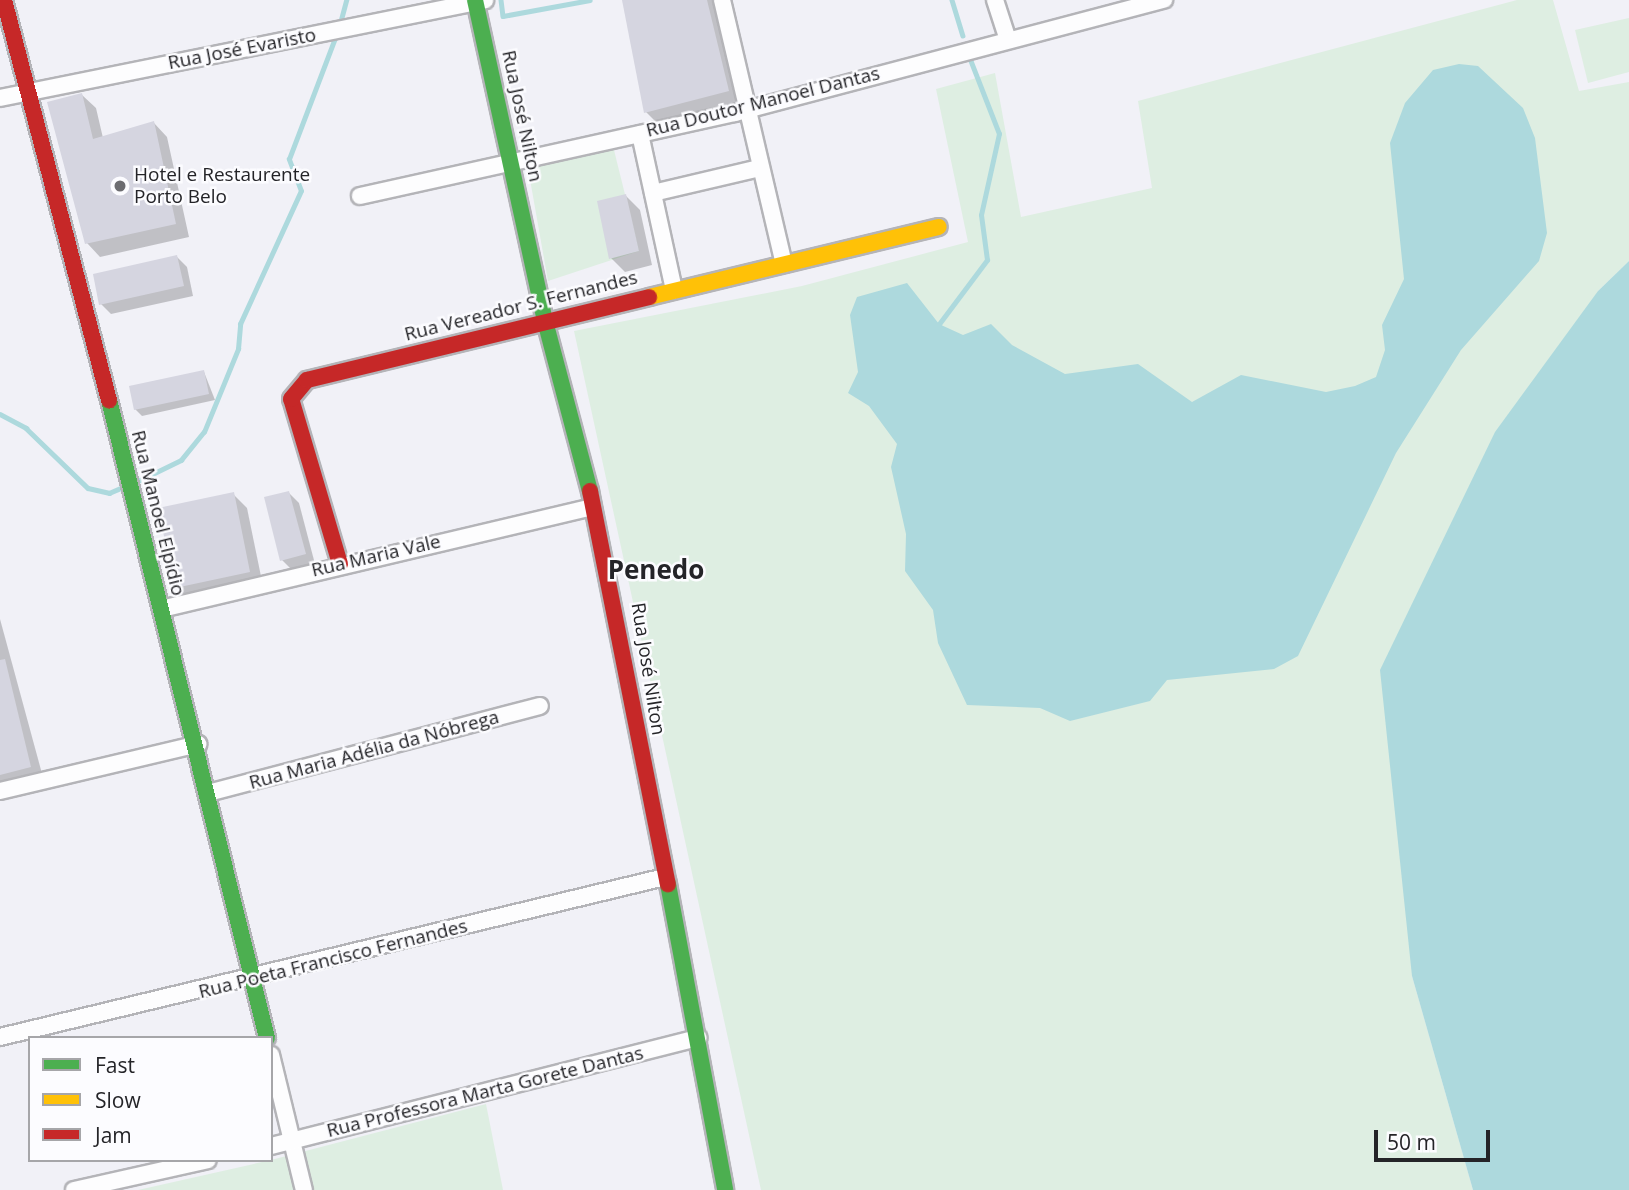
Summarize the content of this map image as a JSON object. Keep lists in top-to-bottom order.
{
  "streets": {
    "street": [
      "Rua José Evaristo",
      "Rua Doutor Manoel Dantas",
      "Rua José Nilton",
      "Rua Vereador S. Fernandes",
      "Rua Manoel Elpídio",
      "Rua Maria Vale",
      "Rua Maria Adélia da Nóbrega",
      "Rua Poeta Francisco Fernandes",
      "Rua Professora Marta Gorete Dantas"
    ]
  },
  "crossings": [
    ["Rua José Evaristo", "Rua José Nilton"],
    ["Rua José Evaristo", "Rua Manoel Elpídio"],
    ["Rua Doutor Manoel Dantas", "Rua José Nilton"],
    ["Rua José Nilton", "Rua Vereador S. Fernandes"],
    ["Rua José Nilton", "Rua Maria Vale"],
    ["Rua José Nilton", "Rua Poeta Francisco Fernandes"],
    ["Rua José Nilton", "Rua Professora Marta Gorete Dantas"],
    ["Rua Vereador S. Fernandes", "Rua Maria Vale"],
    ["Rua Manoel Elpídio", "Rua Maria Vale"],
    ["Rua Manoel Elpídio", "Rua Maria Adélia da Nóbrega"],
    ["Rua Manoel Elpídio", "Rua Poeta Francisco Fernandes"]
  ],
  "districts": ["Penedo"],
  "places": ["Hotel e Restaurente Porto Belo"],
  "legend": ["Fast", "Slow", "Jam"],
  "scale_bar": "50 m"
}
